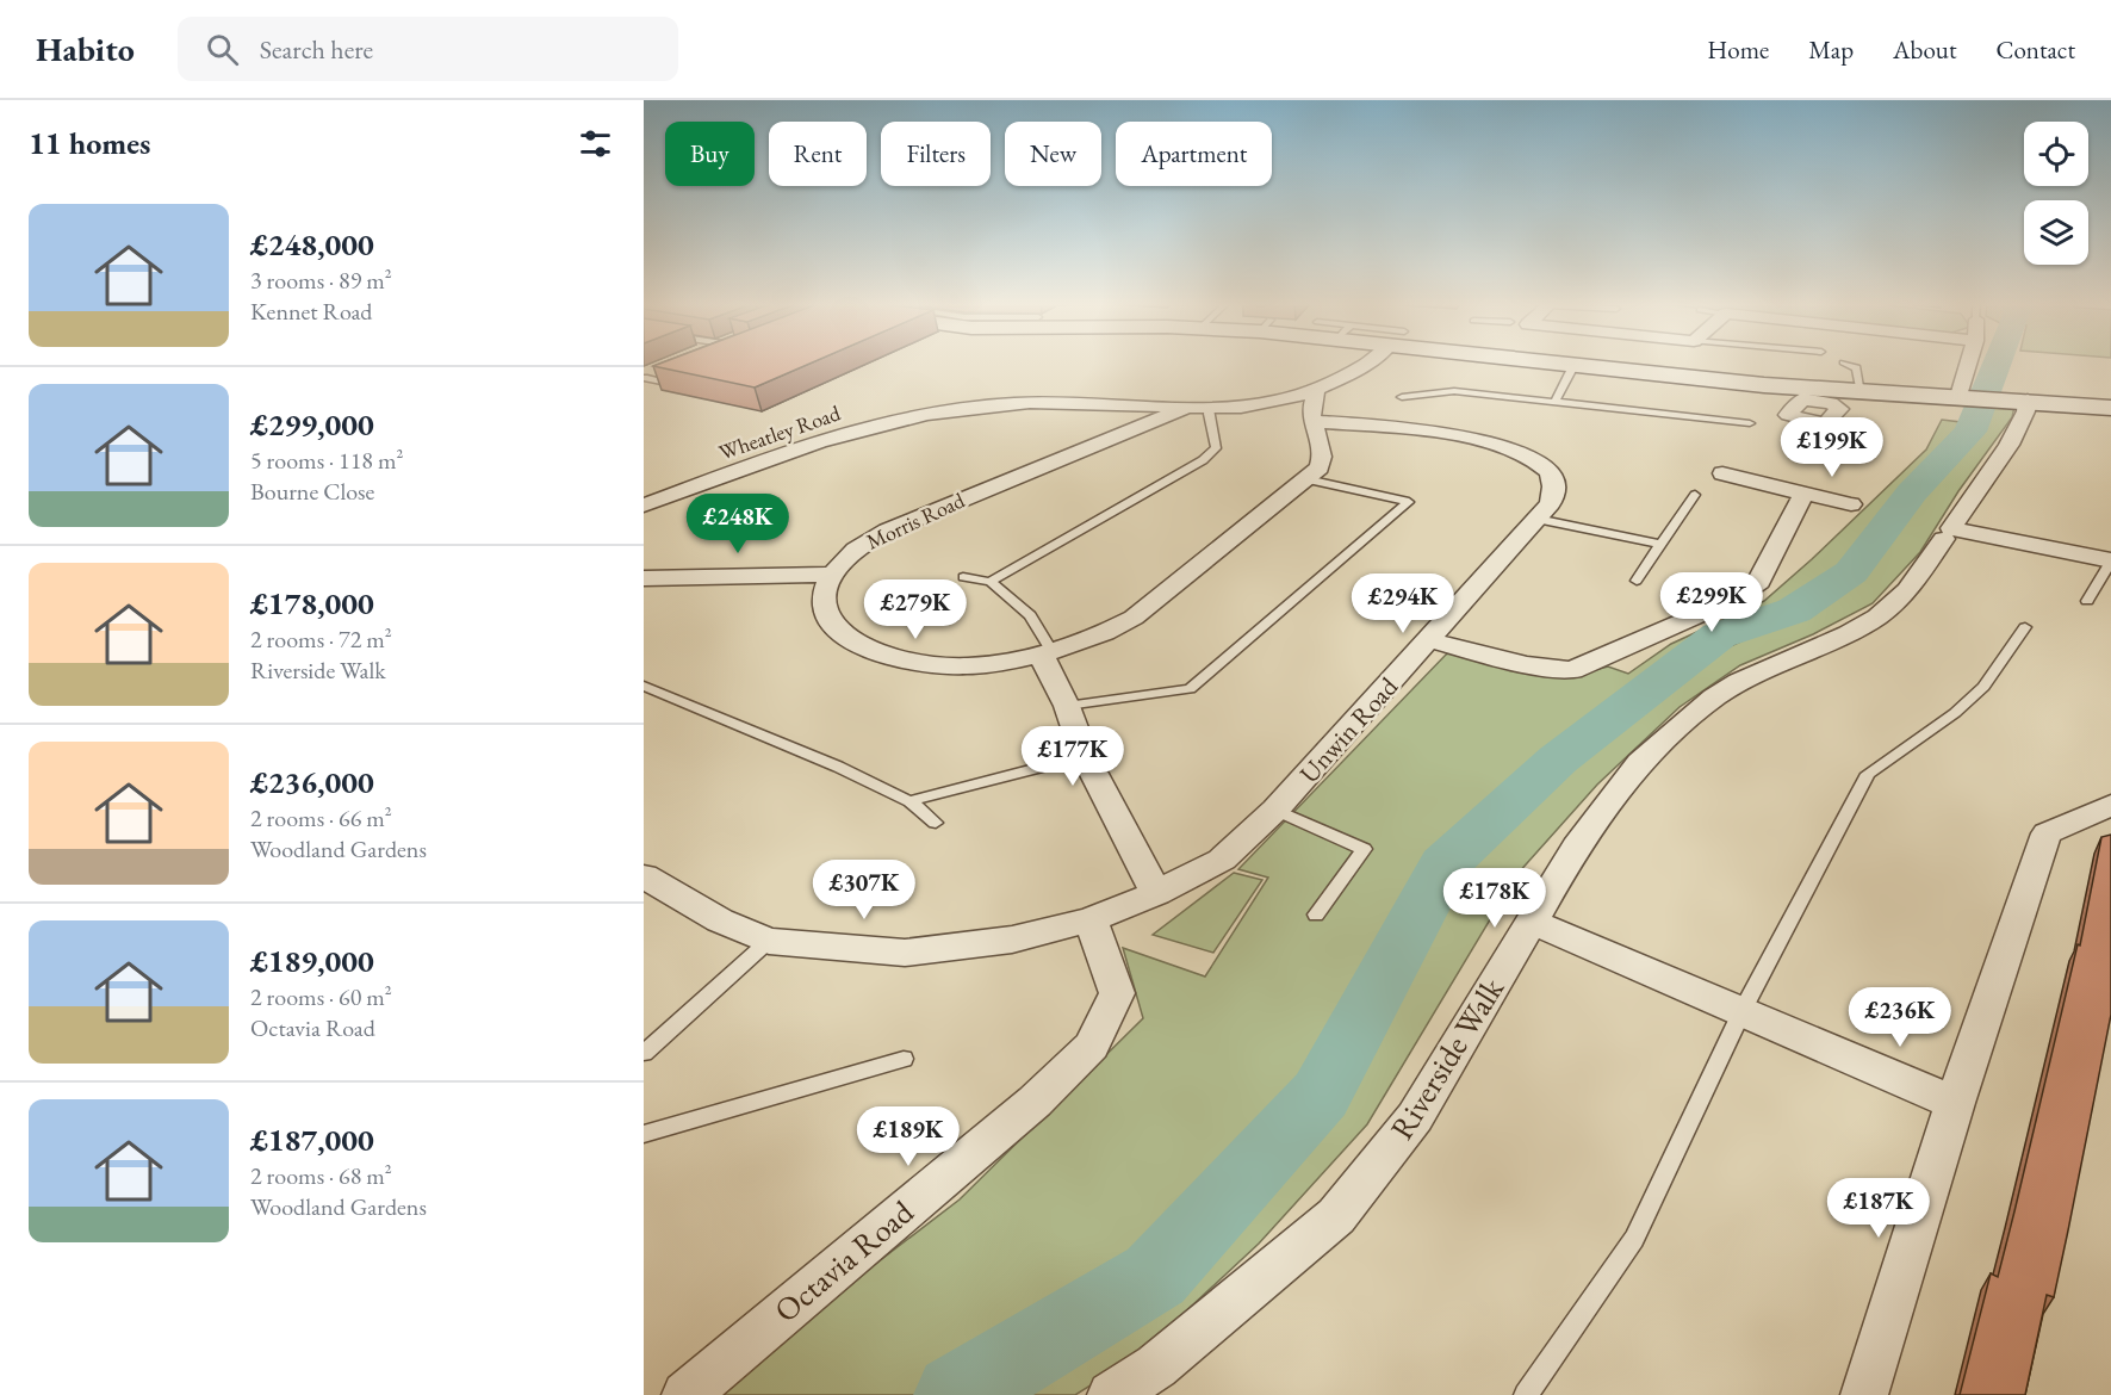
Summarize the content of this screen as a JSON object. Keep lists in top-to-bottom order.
{
  "streets": {
    "street": [
      "Wheatley Road",
      "Morris Road",
      "Unwin Road",
      "Riverside Walk",
      "Octavia Road"
    ]
  },
  "crossings": [
    ["Wheatley Road", "Morris Road"],
    ["Unwin Road", "Octavia Road"]
  ],
  "page": {
    "header": "Habito",
    "search": "Search here",
    "nav": [
      "Home",
      "Map",
      "About",
      "Contact"
    ],
    "heading": "11 homes",
    "chip": [
      "Buy",
      "Rent",
      "Filters",
      "New",
      "Apartment"
    ],
    "list": [
      {
        "name": "£248,000",
        "note": "3 rooms · 89 m² · Kennet Road"
      },
      {
        "name": "£299,000",
        "note": "5 rooms · 118 m² · Bourne Close"
      },
      {
        "name": "£178,000",
        "note": "2 rooms · 72 m² · Riverside Walk"
      },
      {
        "name": "£236,000",
        "note": "2 rooms · 66 m² · Woodland Gardens"
      },
      {
        "name": "£189,000",
        "note": "2 rooms · 60 m² · Octavia Road"
      },
      {
        "name": "£187,000",
        "note": "2 rooms · 68 m² · Woodland Gardens"
      }
    ],
    "price": [
      "£199K",
      "£248K",
      "£299K",
      "£294K",
      "£279K",
      "£177K",
      "£307K",
      "£178K",
      "£236K",
      "£189K",
      "£187K"
    ]
  }
}
